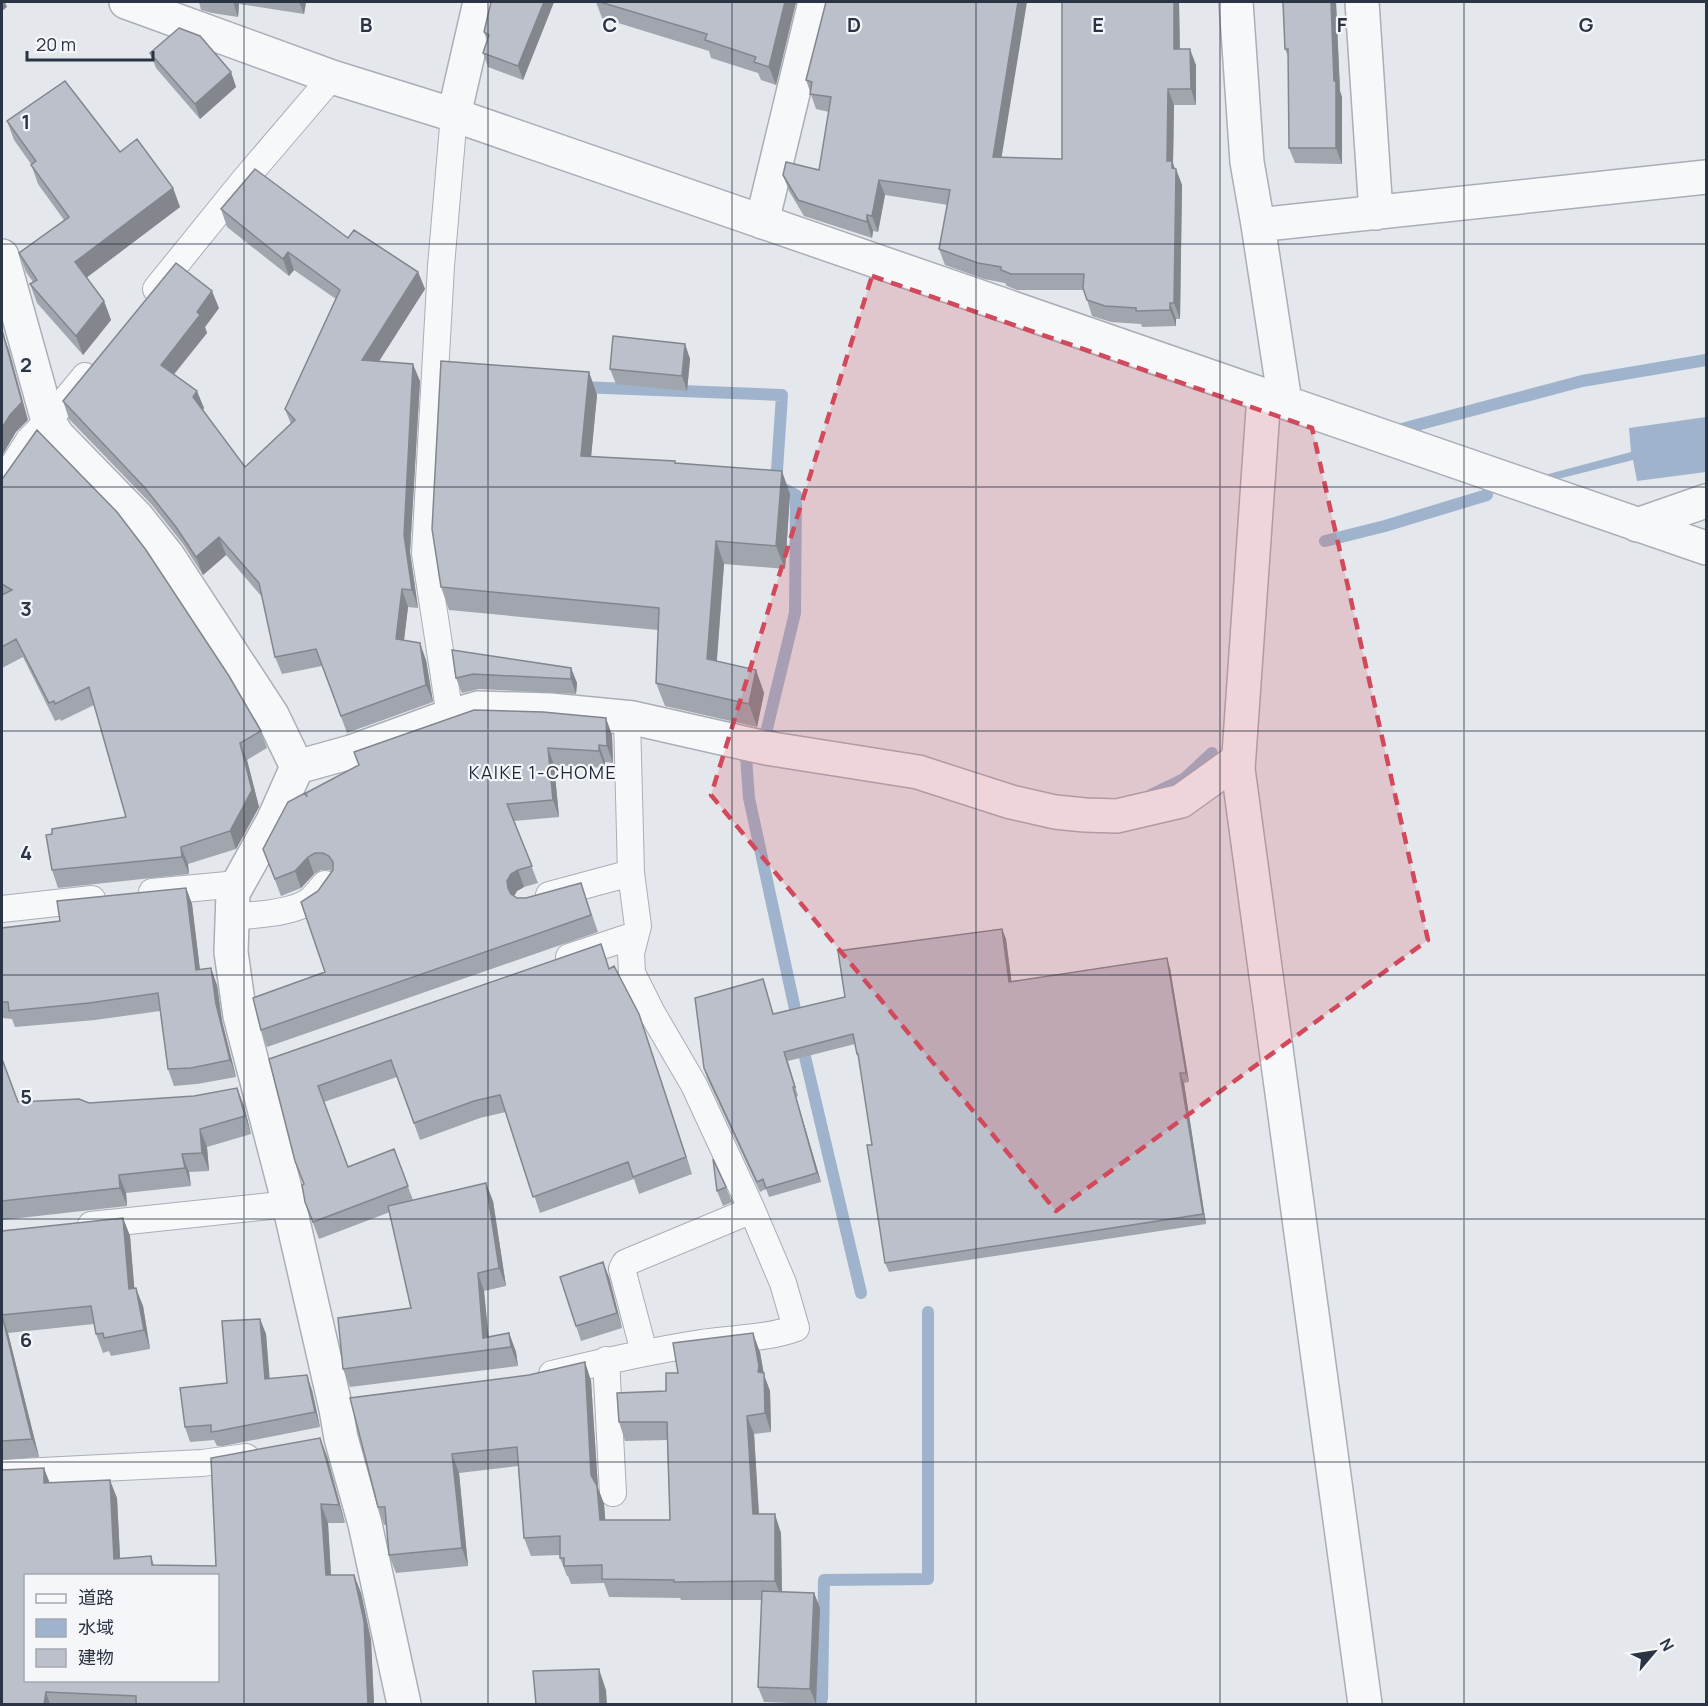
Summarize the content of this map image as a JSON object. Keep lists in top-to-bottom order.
{
  "districts": ["KAIKE 1-CHOME"],
  "legend": ["道路", "水域", "建物"],
  "scale_bar": "20 m",
  "north": "top right",
  "grid": {
    "columns": [
      "B",
      "C",
      "D",
      "E",
      "F",
      "G"
    ],
    "rows": [
      "1",
      "2",
      "3",
      "4",
      "5",
      "6"
    ]
  }
}
